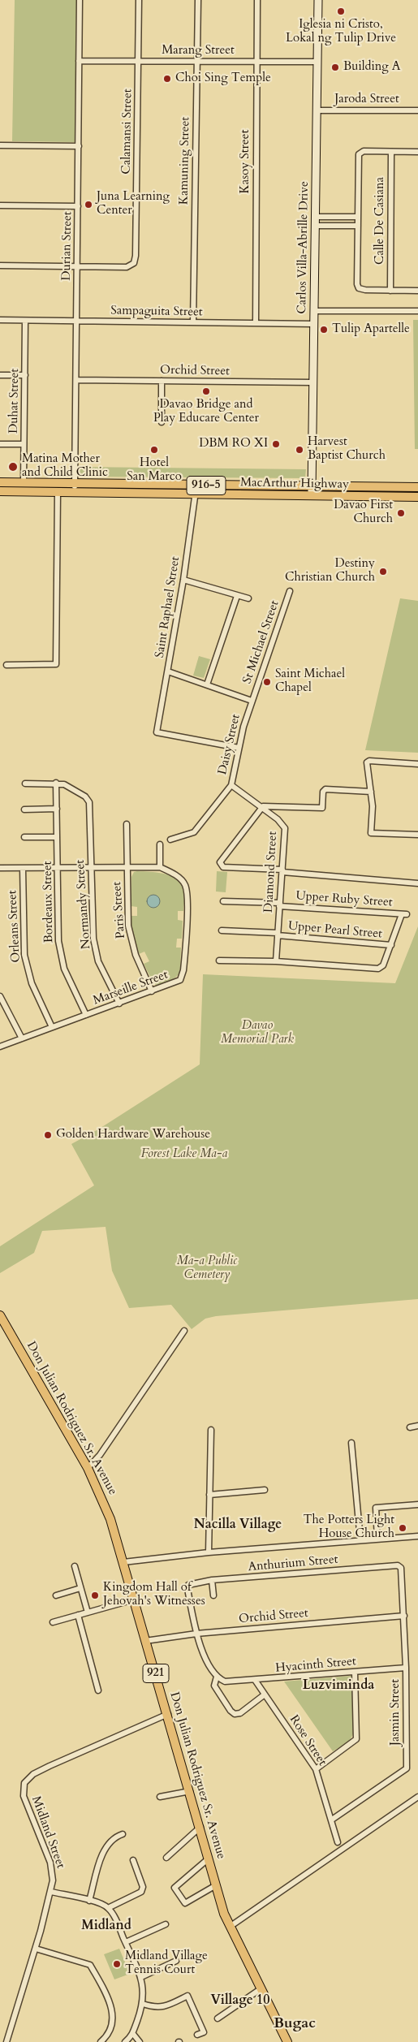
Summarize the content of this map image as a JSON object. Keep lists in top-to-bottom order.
{
  "streets": {
    "main road": [
      "Carlos Villa-Abrille Drive",
      "MacArthur Highway",
      "916-5",
      "Don Julian Rodriguez Sr. Avenue",
      "921"
    ],
    "street": [
      "Marang Street",
      "Jaroda Street",
      "Calamansi Street",
      "Kamuning Street",
      "Kasoy Street",
      "Calle De Casiana",
      "Durian Street",
      "Sampaguita Street",
      "Orchid Street",
      "Duhat Street",
      "Saint Raphael Street",
      "St Michael Street",
      "Daisy Street",
      "Diamond Street",
      "Upper Ruby Street",
      "Bordeaux Street",
      "Normandy Street",
      "Paris Street",
      "Orleans Street",
      "Upper Pearl Street",
      "Marseille Street",
      "Anthurium Street",
      "Hyacinth Street",
      "Jasmin Street",
      "Rose Street",
      "Midland Street"
    ]
  },
  "crossings": [
    ["Marang Street", "Calamansi Street"],
    ["Marang Street", "Kamuning Street"],
    ["Marang Street", "Kasoy Street"],
    ["Marang Street", "Durian Street"],
    ["Marang Street", "Carlos Villa-Abrille Drive"],
    ["Jaroda Street", "Carlos Villa-Abrille Drive"],
    ["Calamansi Street", "Durian Street"],
    ["Kamuning Street", "Sampaguita Street"],
    ["Kasoy Street", "Sampaguita Street"],
    ["Durian Street", "Sampaguita Street"],
    ["Durian Street", "Orchid Street"],
    ["Durian Street", "MacArthur Highway"],
    ["Carlos Villa-Abrille Drive", "Sampaguita Street"],
    ["Carlos Villa-Abrille Drive", "Orchid Street"],
    ["Carlos Villa-Abrille Drive", "MacArthur Highway"],
    ["Sampaguita Street", "Duhat Street"],
    ["Orchid Street", "Don Julian Rodriguez Sr. Avenue"],
    ["Orchid Street", "Anthurium Street"],
    ["Orchid Street", "Jasmin Street"],
    ["Duhat Street", "MacArthur Highway"],
    ["MacArthur Highway", "Saint Raphael Street"],
    ["Saint Raphael Street", "Daisy Street"],
    ["St Michael Street", "Daisy Street"],
    ["Daisy Street", "Diamond Street"],
    ["Diamond Street", "Upper Ruby Street"],
    ["Diamond Street", "Upper Pearl Street"],
    ["Upper Ruby Street", "Upper Pearl Street"],
    ["Bordeaux Street", "Normandy Street"],
    ["Bordeaux Street", "Marseille Street"],
    ["Normandy Street", "Marseille Street"],
    ["Paris Street", "Marseille Street"],
    ["Orleans Street", "Marseille Street"],
    ["Don Julian Rodriguez Sr. Avenue", "Midland Street"],
    ["Anthurium Street", "Jasmin Street"],
    ["Hyacinth Street", "Jasmin Street"],
    ["Hyacinth Street", "Rose Street"],
    ["Jasmin Street", "Rose Street"]
  ],
  "districts": [
    "Nacilla Village",
    "Luzviminda",
    "Midland",
    "Village 10",
    "Bugac"
  ],
  "parks": ["Davao Memorial Park", "Forest Lake Ma-a", "Ma-a Public Cemetery"],
  "places": [
    "Iglesia ni Cristo, Lokal ng Tulip Drive",
    "Building A",
    "Choi Sing Temple",
    "Juna Learning Center",
    "Tulip Apartelle",
    "Davao Bridge and Play Educare Center",
    "DBM RO XI",
    "Hotel San Marco",
    "Harvest Baptist Church",
    "Matina Mother and Child Clinic",
    "Davao First Church",
    "Destiny Christian Church",
    "Saint Michael Chapel",
    "Golden Hardware Warehouse",
    "The Potters Light House Church",
    "Kingdom Hall of Jehovah's Witnesses",
    "Midland Village Tennis Court"
  ]
}
